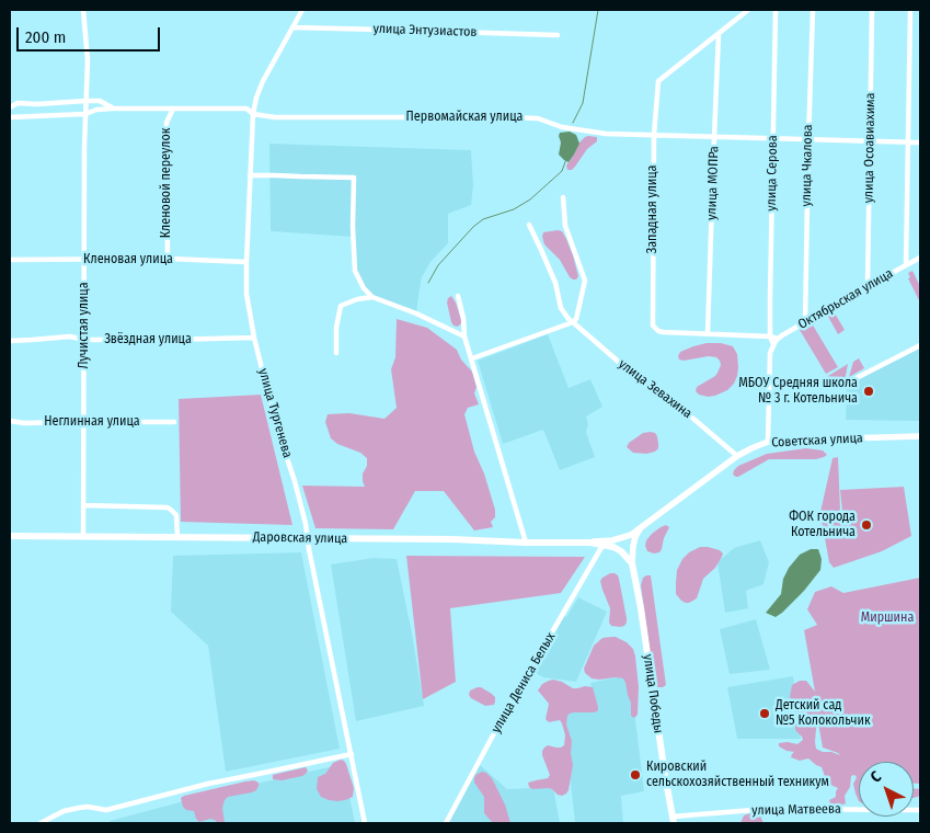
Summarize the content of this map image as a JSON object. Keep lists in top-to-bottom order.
{
  "streets": {
    "highway": ["Даровская улица", "улица Победы"],
    "main road": ["Советская улица"],
    "street": [
      "улица Энтузиастов",
      "Первомайская улица",
      "улица Осоавиахима",
      "улица Чкалова",
      "улица Серова",
      "Кленовой переулок",
      "улица МОПРа",
      "Западная улица",
      "Кленовая улица",
      "Октябрьская улица",
      "Лучистая улица",
      "Звёздная улица",
      "улица Зевахина",
      "улица Тургенева",
      "Неглинная улица",
      "улица Дениса Белых",
      "улица Матвеева"
    ]
  },
  "crossings": [
    ["улица Энтузиастов", "улица Тургенева"],
    ["Первомайская улица", "улица Осоавиахима"],
    ["Первомайская улица", "улица Чкалова"],
    ["Первомайская улица", "улица Серова"],
    ["Первомайская улица", "Кленовой переулок"],
    ["Первомайская улица", "улица МОПРа"],
    ["Первомайская улица", "Западная улица"],
    ["Первомайская улица", "Лучистая улица"],
    ["Первомайская улица", "улица Тургенева"],
    ["улица Осоавиахима", "Октябрьская улица"],
    ["улица Чкалова", "Октябрьская улица"],
    ["Кленовой переулок", "Кленовая улица"],
    ["улица МОПРа", "Западная улица"],
    ["Кленовая улица", "Лучистая улица"],
    ["Кленовая улица", "улица Тургенева"],
    ["Лучистая улица", "Звёздная улица"],
    ["Лучистая улица", "Неглинная улица"],
    ["Лучистая улица", "Даровская улица"],
    ["Звёздная улица", "улица Тургенева"],
    ["улица Зевахина", "Советская улица"],
    ["улица Тургенева", "Даровская улица"],
    ["Советская улица", "Даровская улица"],
    ["Советская улица", "улица Победы"],
    ["Даровская улица", "улица Дениса Белых"],
    ["Даровская улица", "улица Победы"],
    ["улица Победы", "улица Матвеева"]
  ],
  "parks": ["Миршина"],
  "places": [
    "МБОУ Средняя школа № 3 г. Котельнича",
    "ФОК города Котельнича",
    "Детский сад №5 Колокольчик",
    "Кировский сельскохозяйственный техникум"
  ],
  "scale_bar": "200 m",
  "north": "top left"
}
